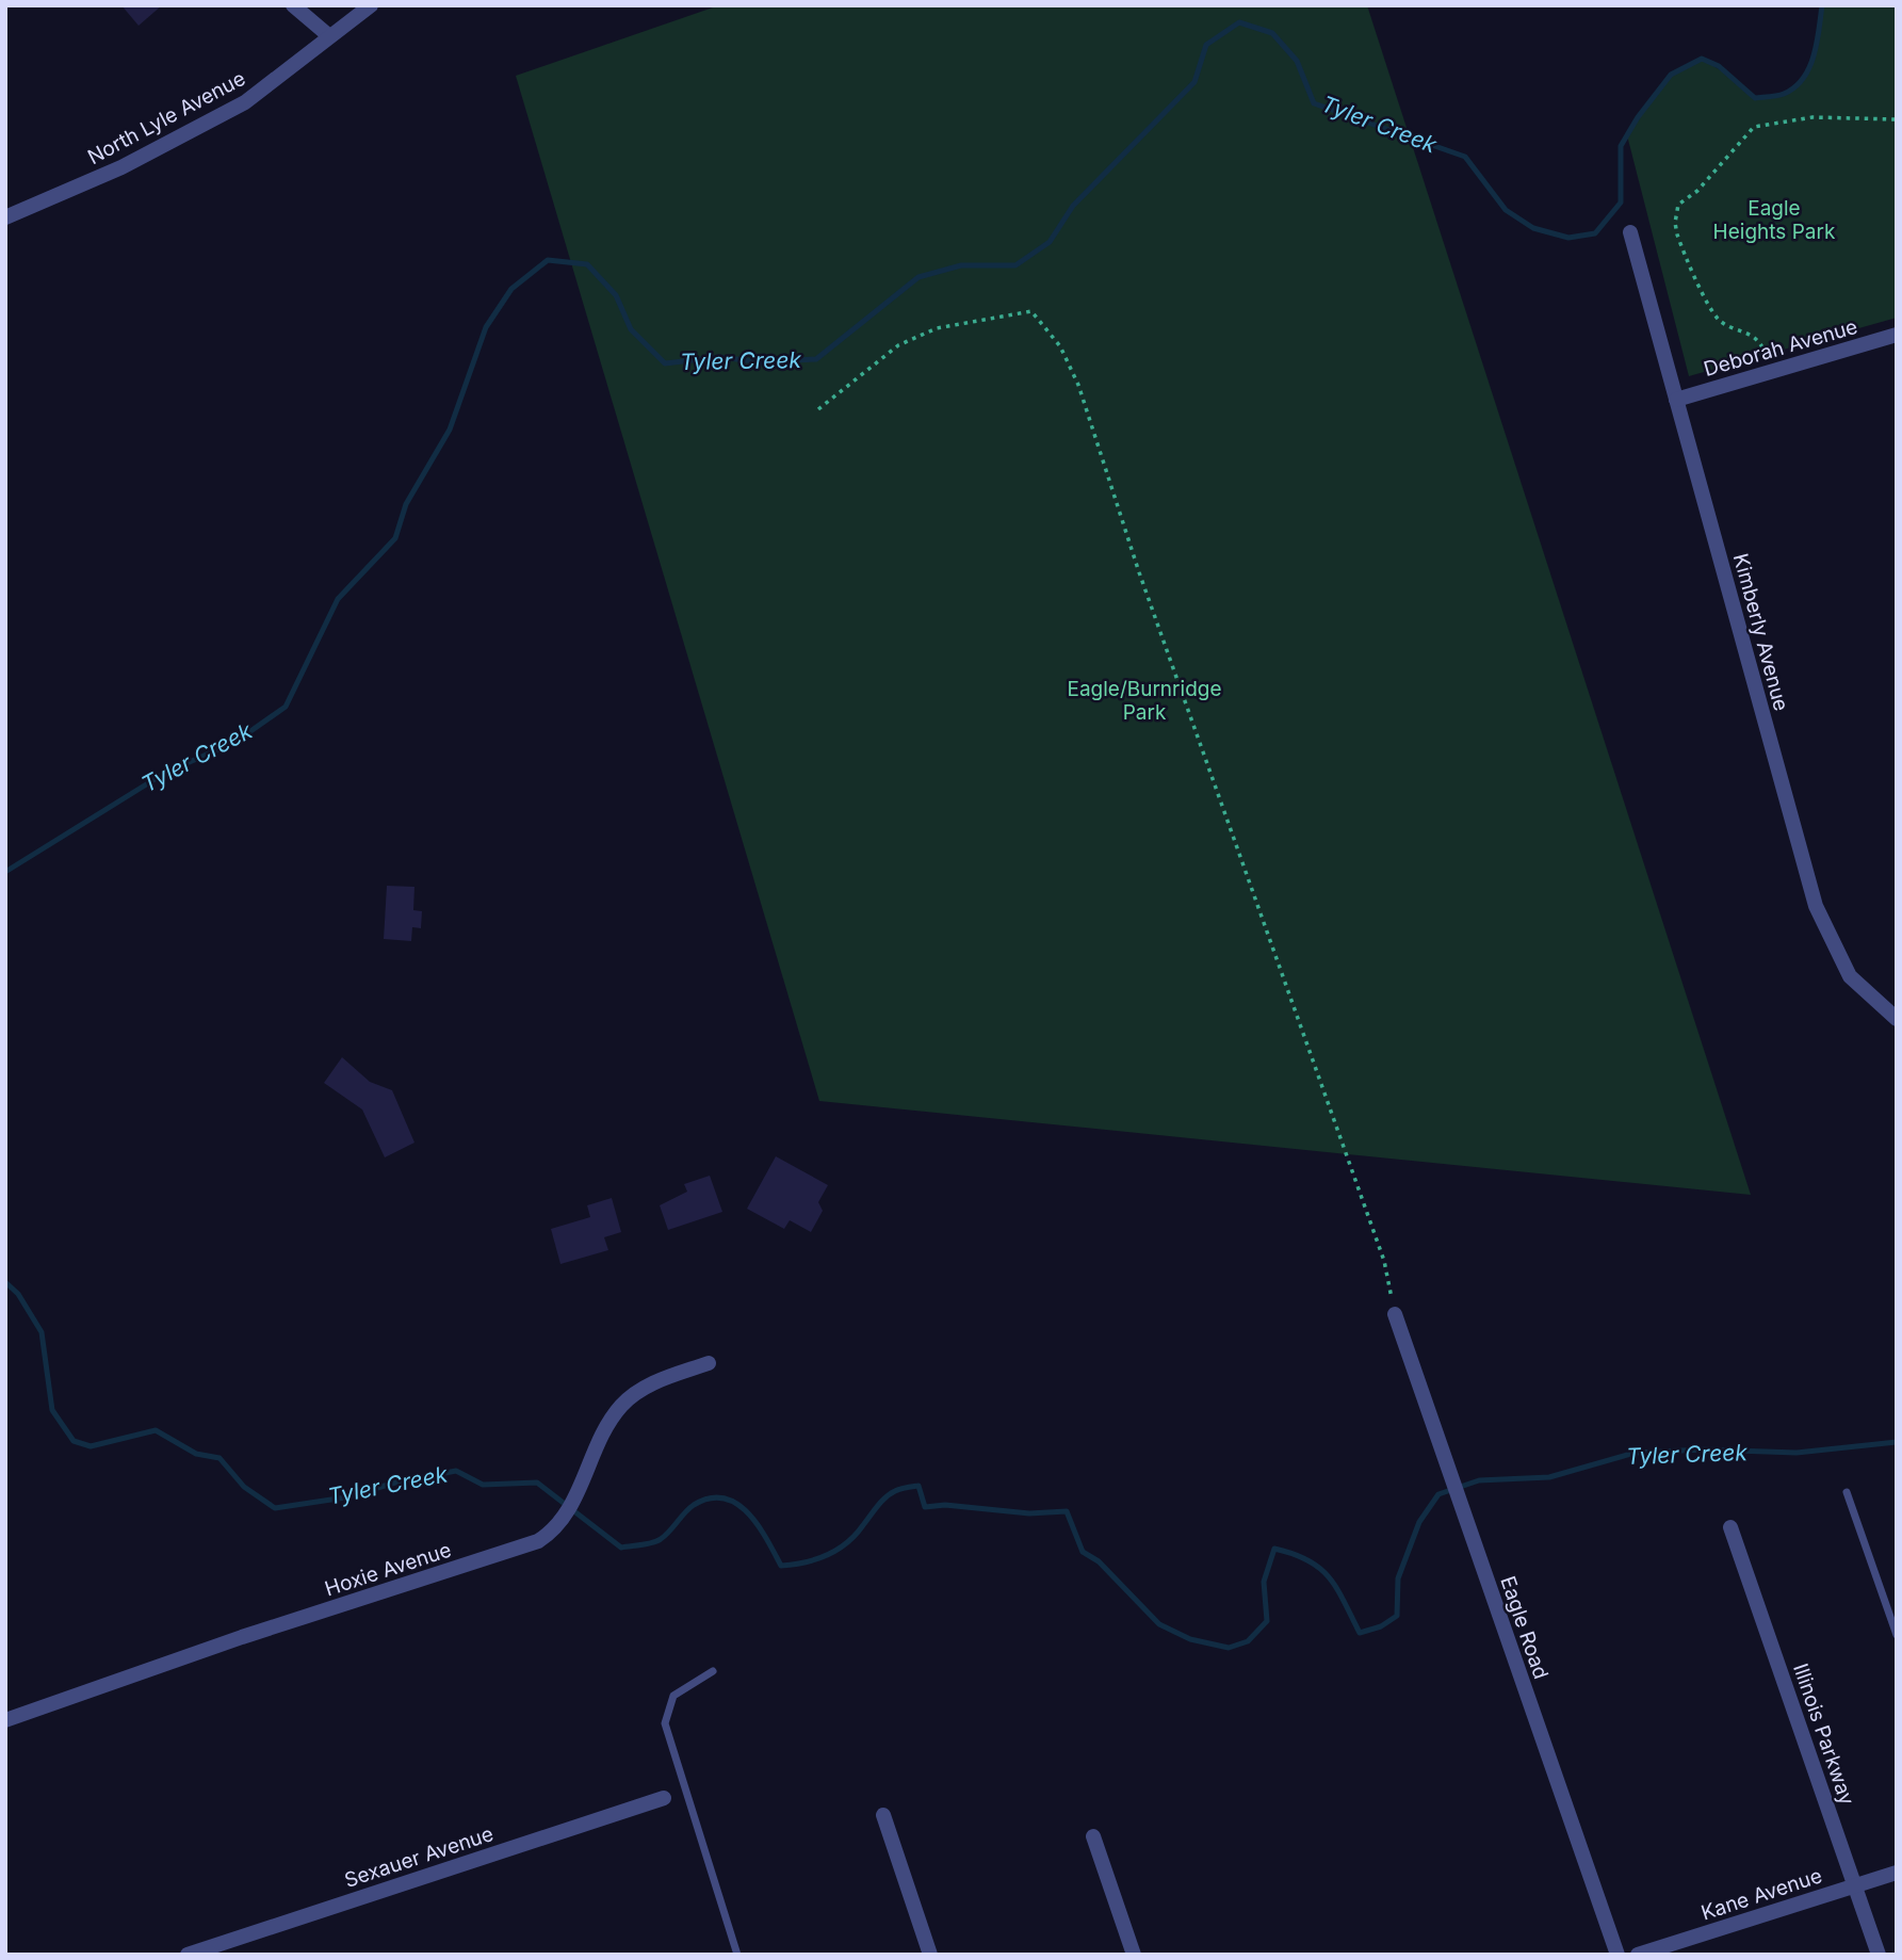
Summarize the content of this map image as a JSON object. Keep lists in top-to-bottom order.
{
  "streets": {
    "street": [
      "North Lyle Avenue",
      "Deborah Avenue",
      "Kimberly Avenue",
      "Hoxie Avenue",
      "Eagle Road",
      "Illinois Parkway",
      "Sexauer Avenue",
      "Kane Avenue"
    ]
  },
  "crossings": [
    ["Deborah Avenue", "Kimberly Avenue"],
    ["Illinois Parkway", "Kane Avenue"]
  ],
  "water": ["Tyler Creek"],
  "parks": ["Eagle Heights Park", "Eagle/Burnridge Park"]
}
